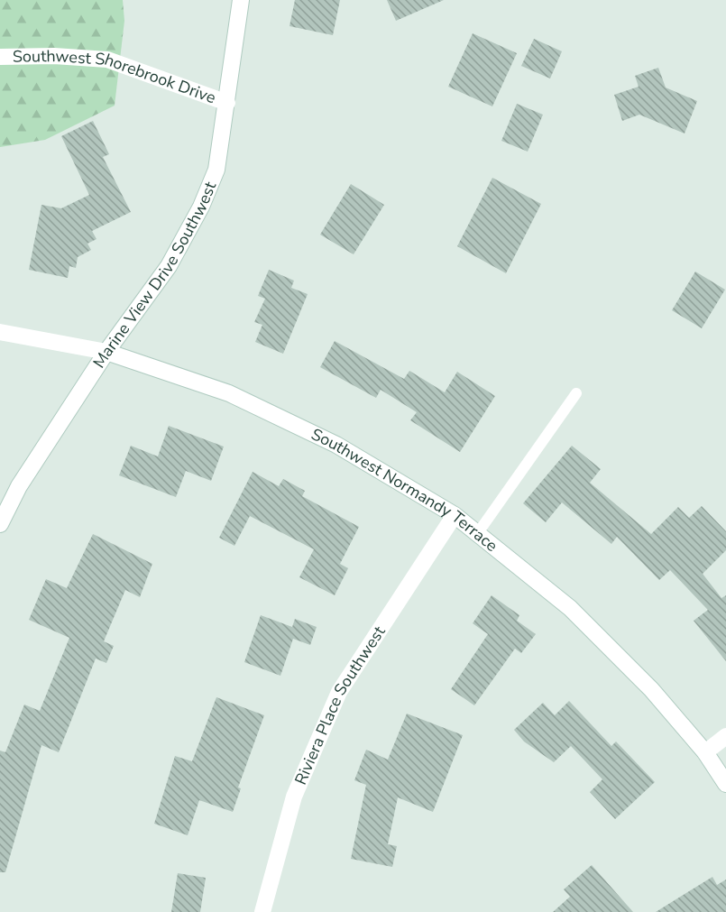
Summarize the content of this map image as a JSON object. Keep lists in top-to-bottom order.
{
  "streets": {
    "street": [
      "Southwest Shorebrook Drive",
      "Marine View Drive Southwest",
      "Southwest Normandy Terrace",
      "Riviera Place Southwest"
    ]
  },
  "crossings": [
    ["Southwest Shorebrook Drive", "Marine View Drive Southwest"],
    ["Marine View Drive Southwest", "Southwest Normandy Terrace"],
    ["Southwest Normandy Terrace", "Riviera Place Southwest"]
  ]
}
